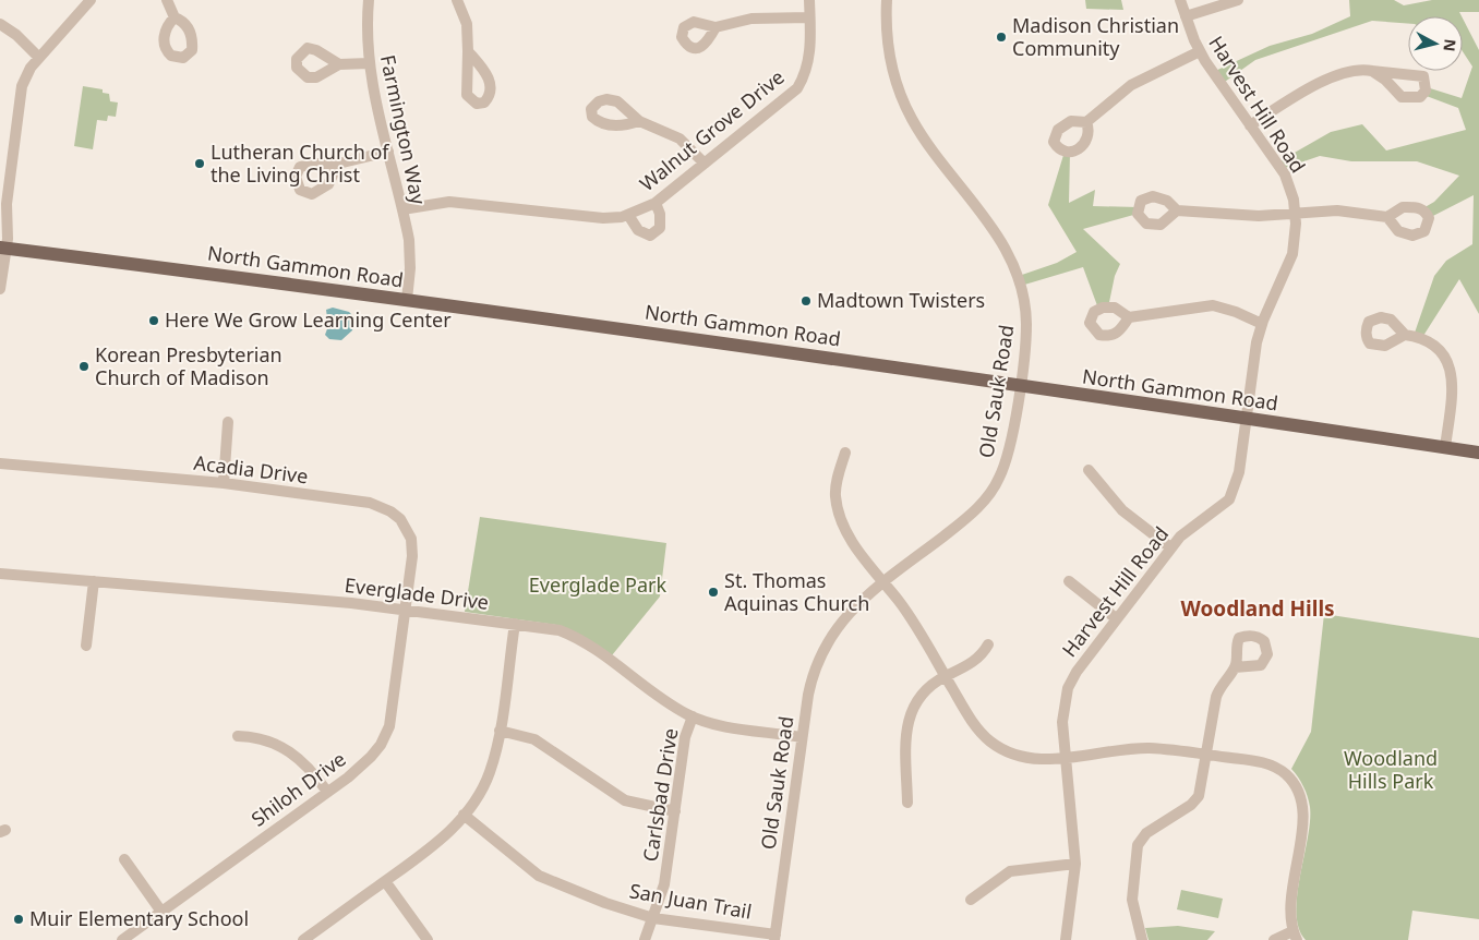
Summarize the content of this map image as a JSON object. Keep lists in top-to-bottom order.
{
  "streets": {
    "main road": ["North Gammon Road"],
    "street": [
      "Harvest Hill Road",
      "Farmington Way",
      "Walnut Grove Drive",
      "Old Sauk Road",
      "Acadia Drive",
      "Everglade Drive",
      "Shiloh Drive",
      "Carlsbad Drive",
      "San Juan Trail"
    ]
  },
  "crossings": [
    ["Harvest Hill Road", "North Gammon Road"],
    ["Farmington Way", "Walnut Grove Drive"],
    ["Farmington Way", "North Gammon Road"],
    ["North Gammon Road", "Old Sauk Road"],
    ["Old Sauk Road", "Everglade Drive"],
    ["Old Sauk Road", "San Juan Trail"],
    ["Acadia Drive", "Everglade Drive"],
    ["Acadia Drive", "Shiloh Drive"],
    ["Everglade Drive", "Shiloh Drive"],
    ["Everglade Drive", "Carlsbad Drive"],
    ["Carlsbad Drive", "San Juan Trail"]
  ],
  "districts": ["Woodland Hills"],
  "parks": ["Everglade Park", "Woodland Hills Park"],
  "places": [
    "Madison Christian Community",
    "Lutheran Church of the Living Christ",
    "Madtown Twisters",
    "Here We Grow Learning Center",
    "Korean Presbyterian Church of Madison",
    "St. Thomas Aquinas Church",
    "Muir Elementary School"
  ],
  "north": "right"
}
